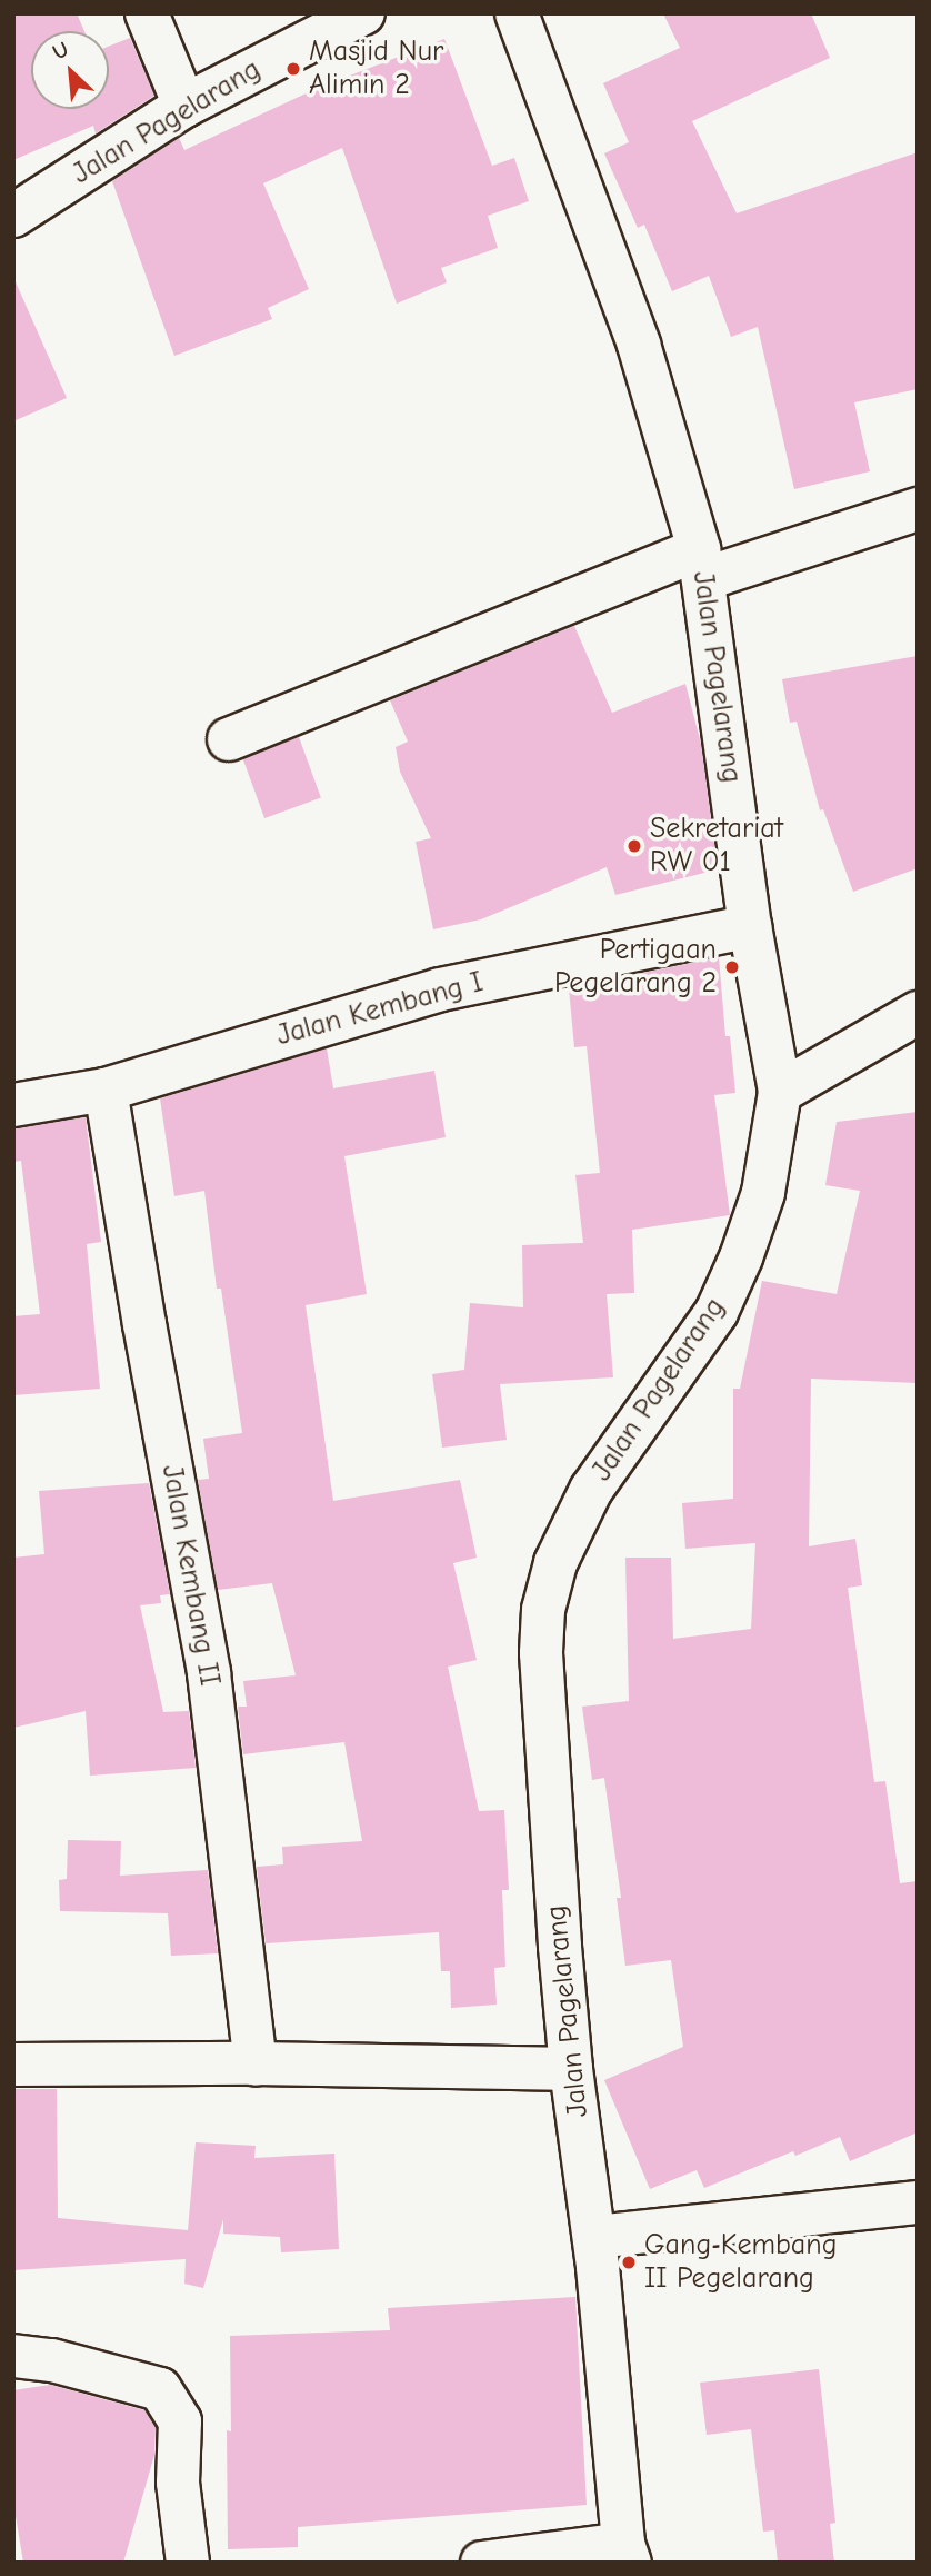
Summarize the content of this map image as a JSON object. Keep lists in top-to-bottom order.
{
  "streets": {
    "street": ["Jalan Pagelarang", "Jalan Kembang I", "Jalan Kembang II"]
  },
  "crossings": [
    ["Jalan Pagelarang", "Jalan Kembang I"],
    ["Jalan Kembang I", "Jalan Kembang II"]
  ],
  "places": [
    "Masjid Nur Alimin 2",
    "Sekretariat RW 01",
    "Pertigaan Pegelarang 2",
    "Gang Kembang II Pegelarang"
  ],
  "north": "top left"
}
